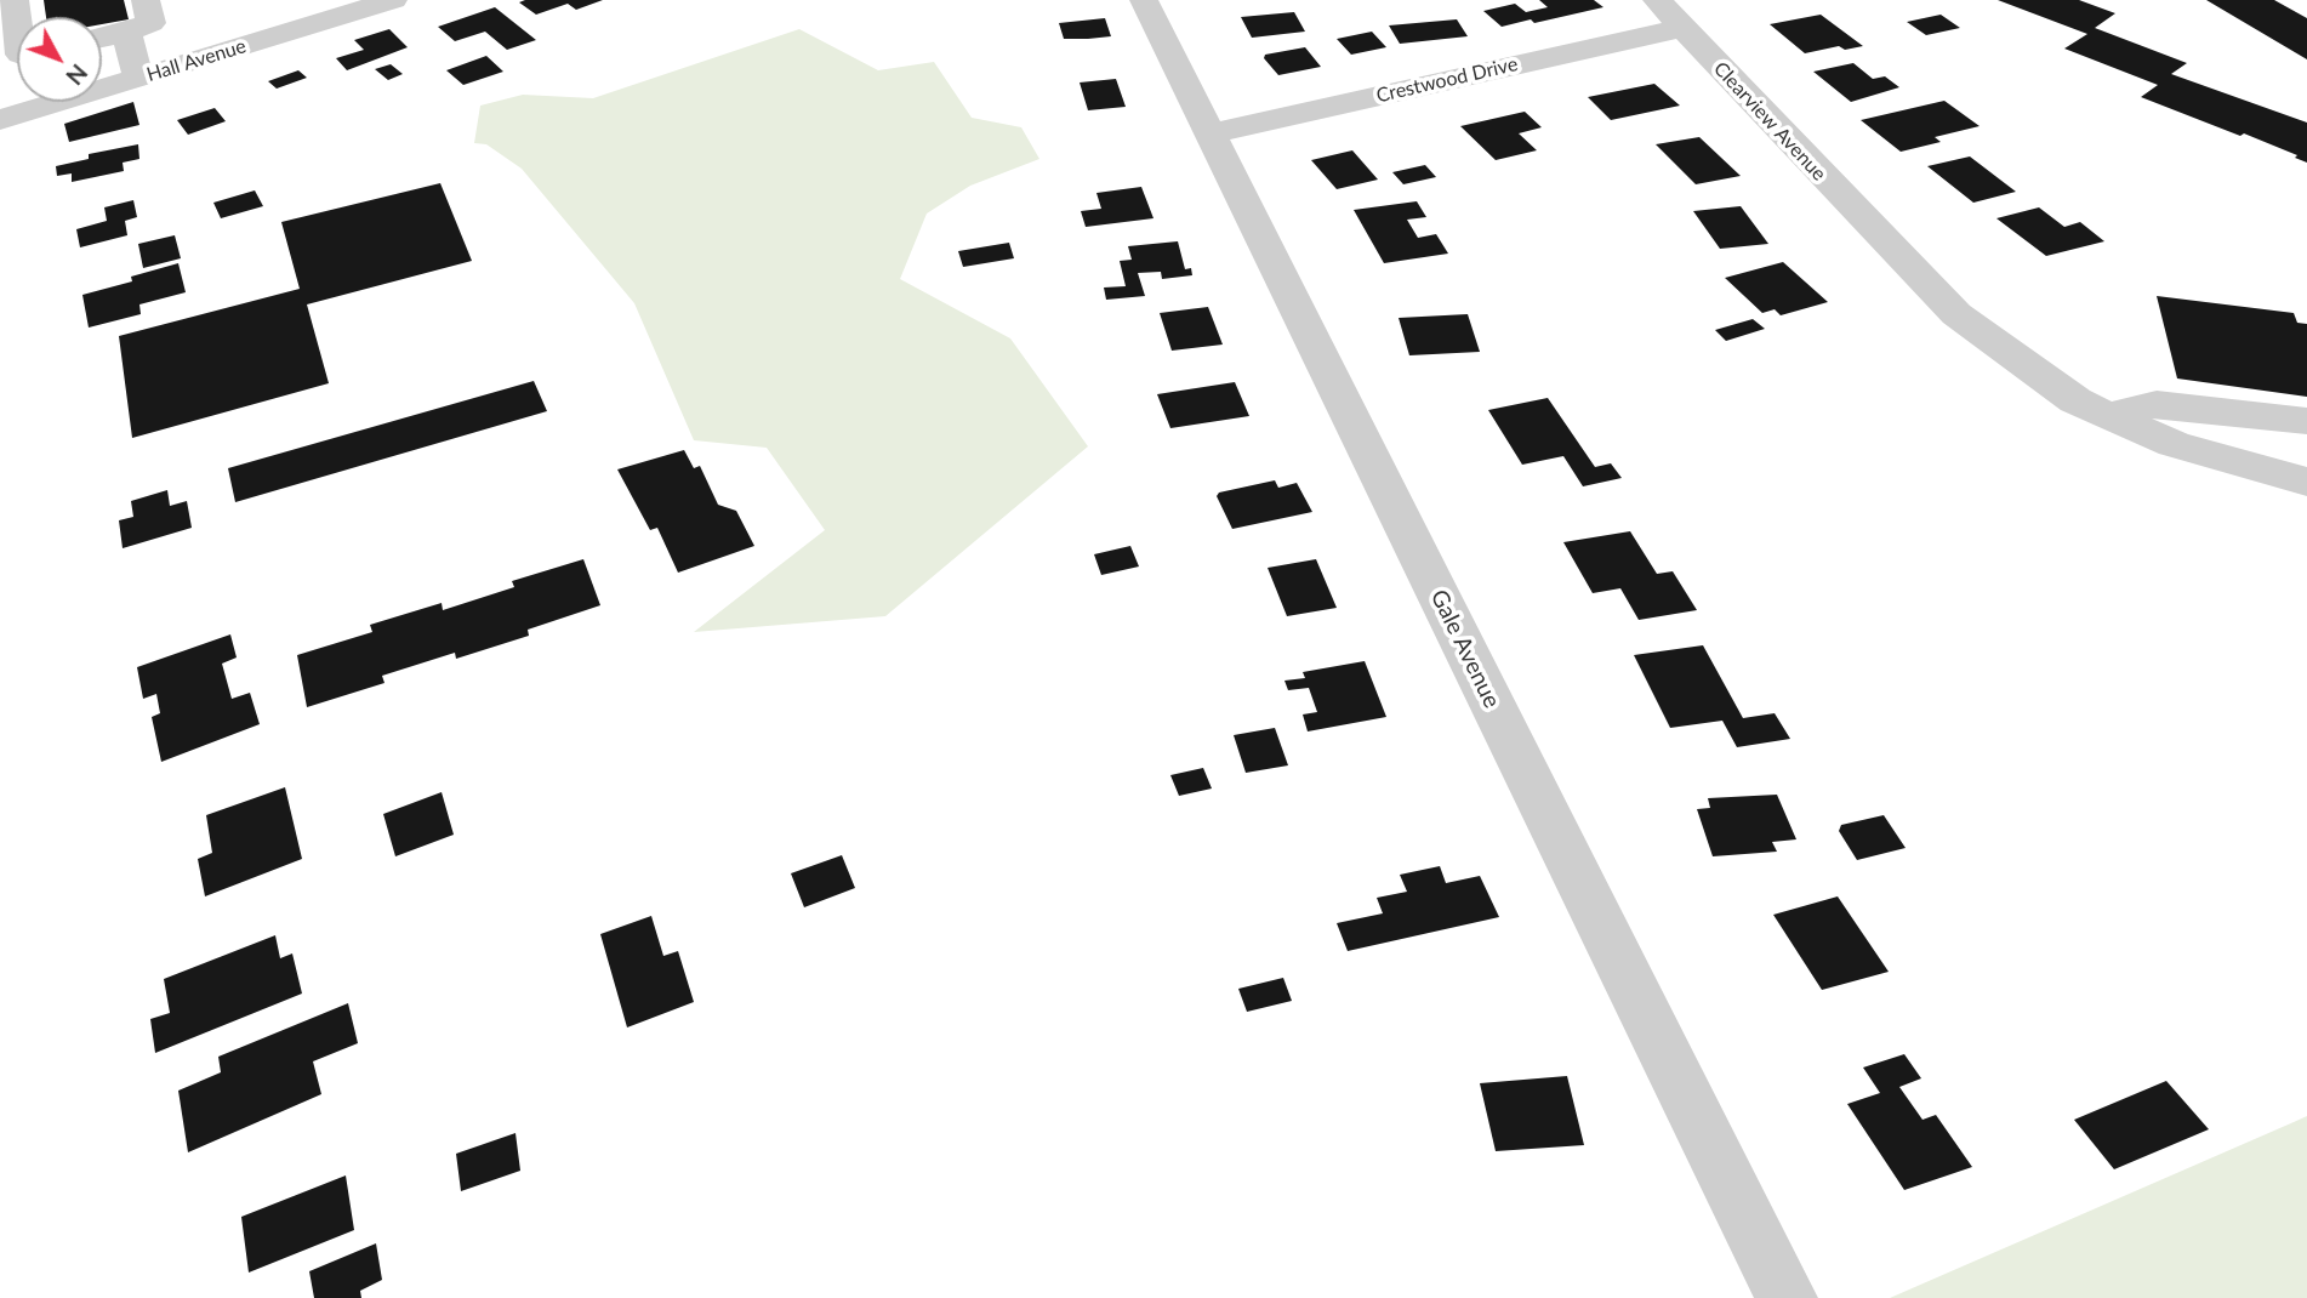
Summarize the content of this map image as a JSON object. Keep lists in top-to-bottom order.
{
  "streets": {
    "street": [
      "Hall Avenue",
      "Crestwood Drive",
      "Clearview Avenue",
      "Gale Avenue"
    ]
  },
  "crossings": [
    ["Crestwood Drive", "Clearview Avenue"],
    ["Crestwood Drive", "Gale Avenue"]
  ],
  "north": "bottom right"
}
